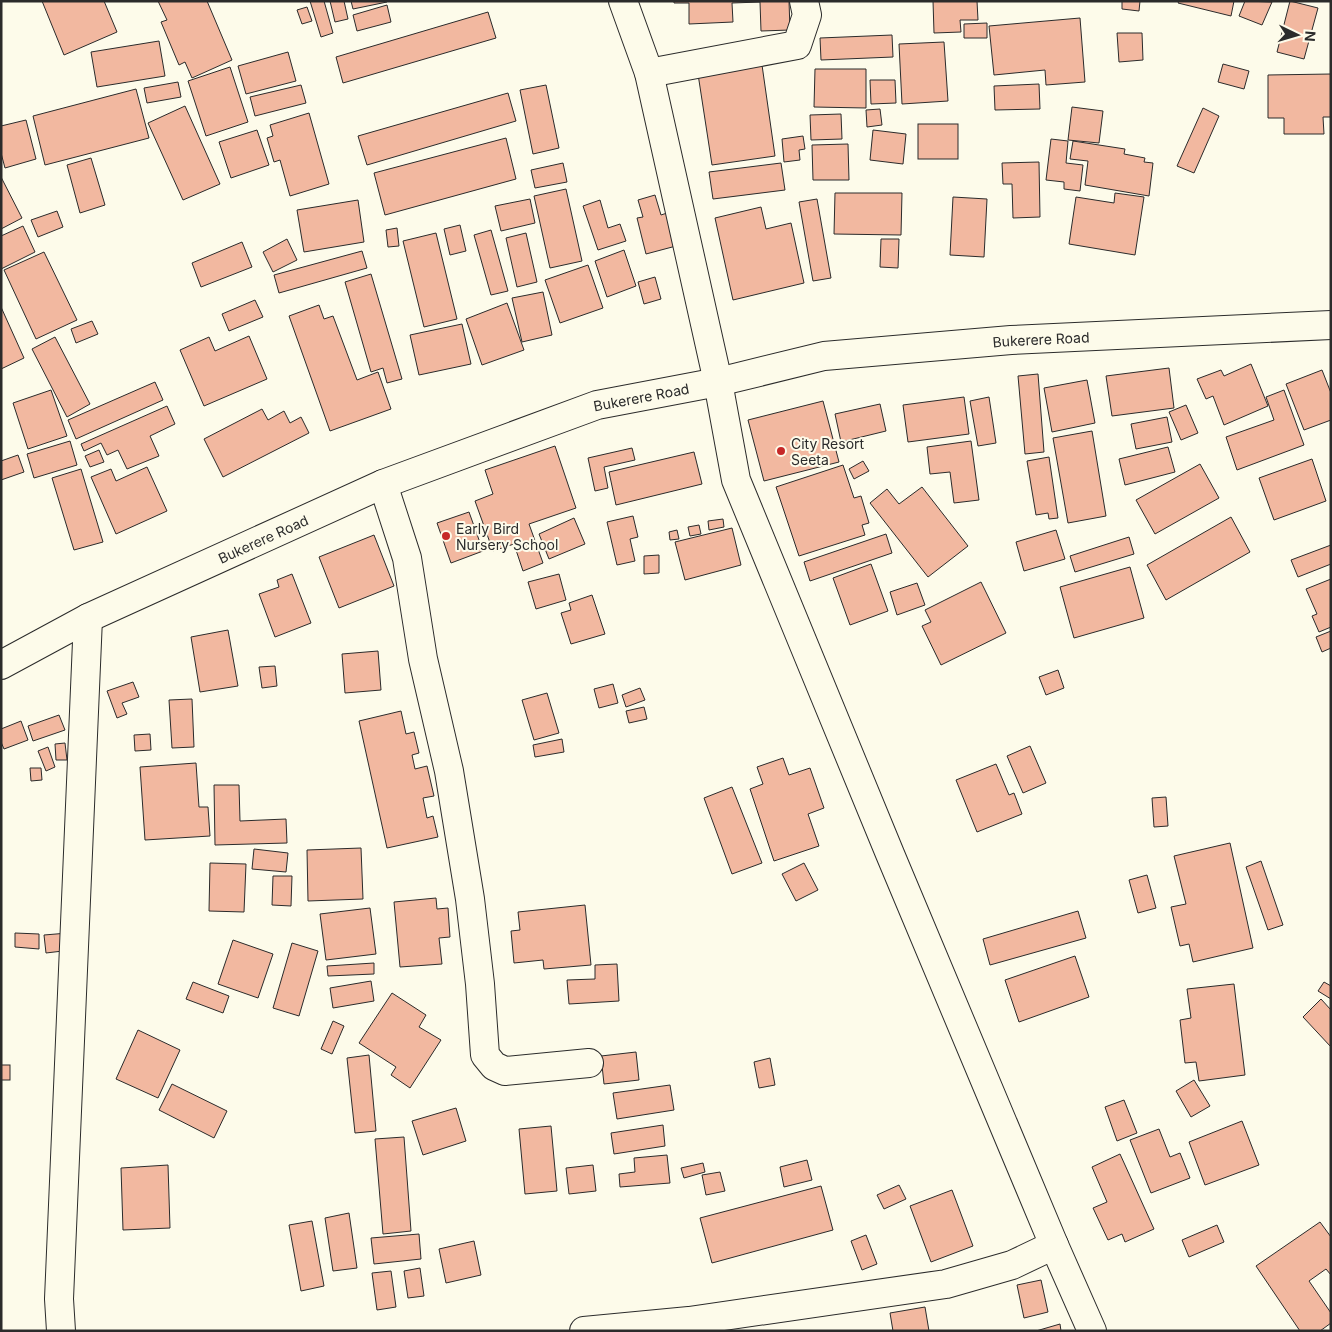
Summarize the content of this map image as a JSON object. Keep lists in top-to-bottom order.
{
  "streets": {
    "street": ["Bukerere Road"]
  },
  "places": ["City Resort Seeta", "Early Bird Nursery School"],
  "north": "right"
}
